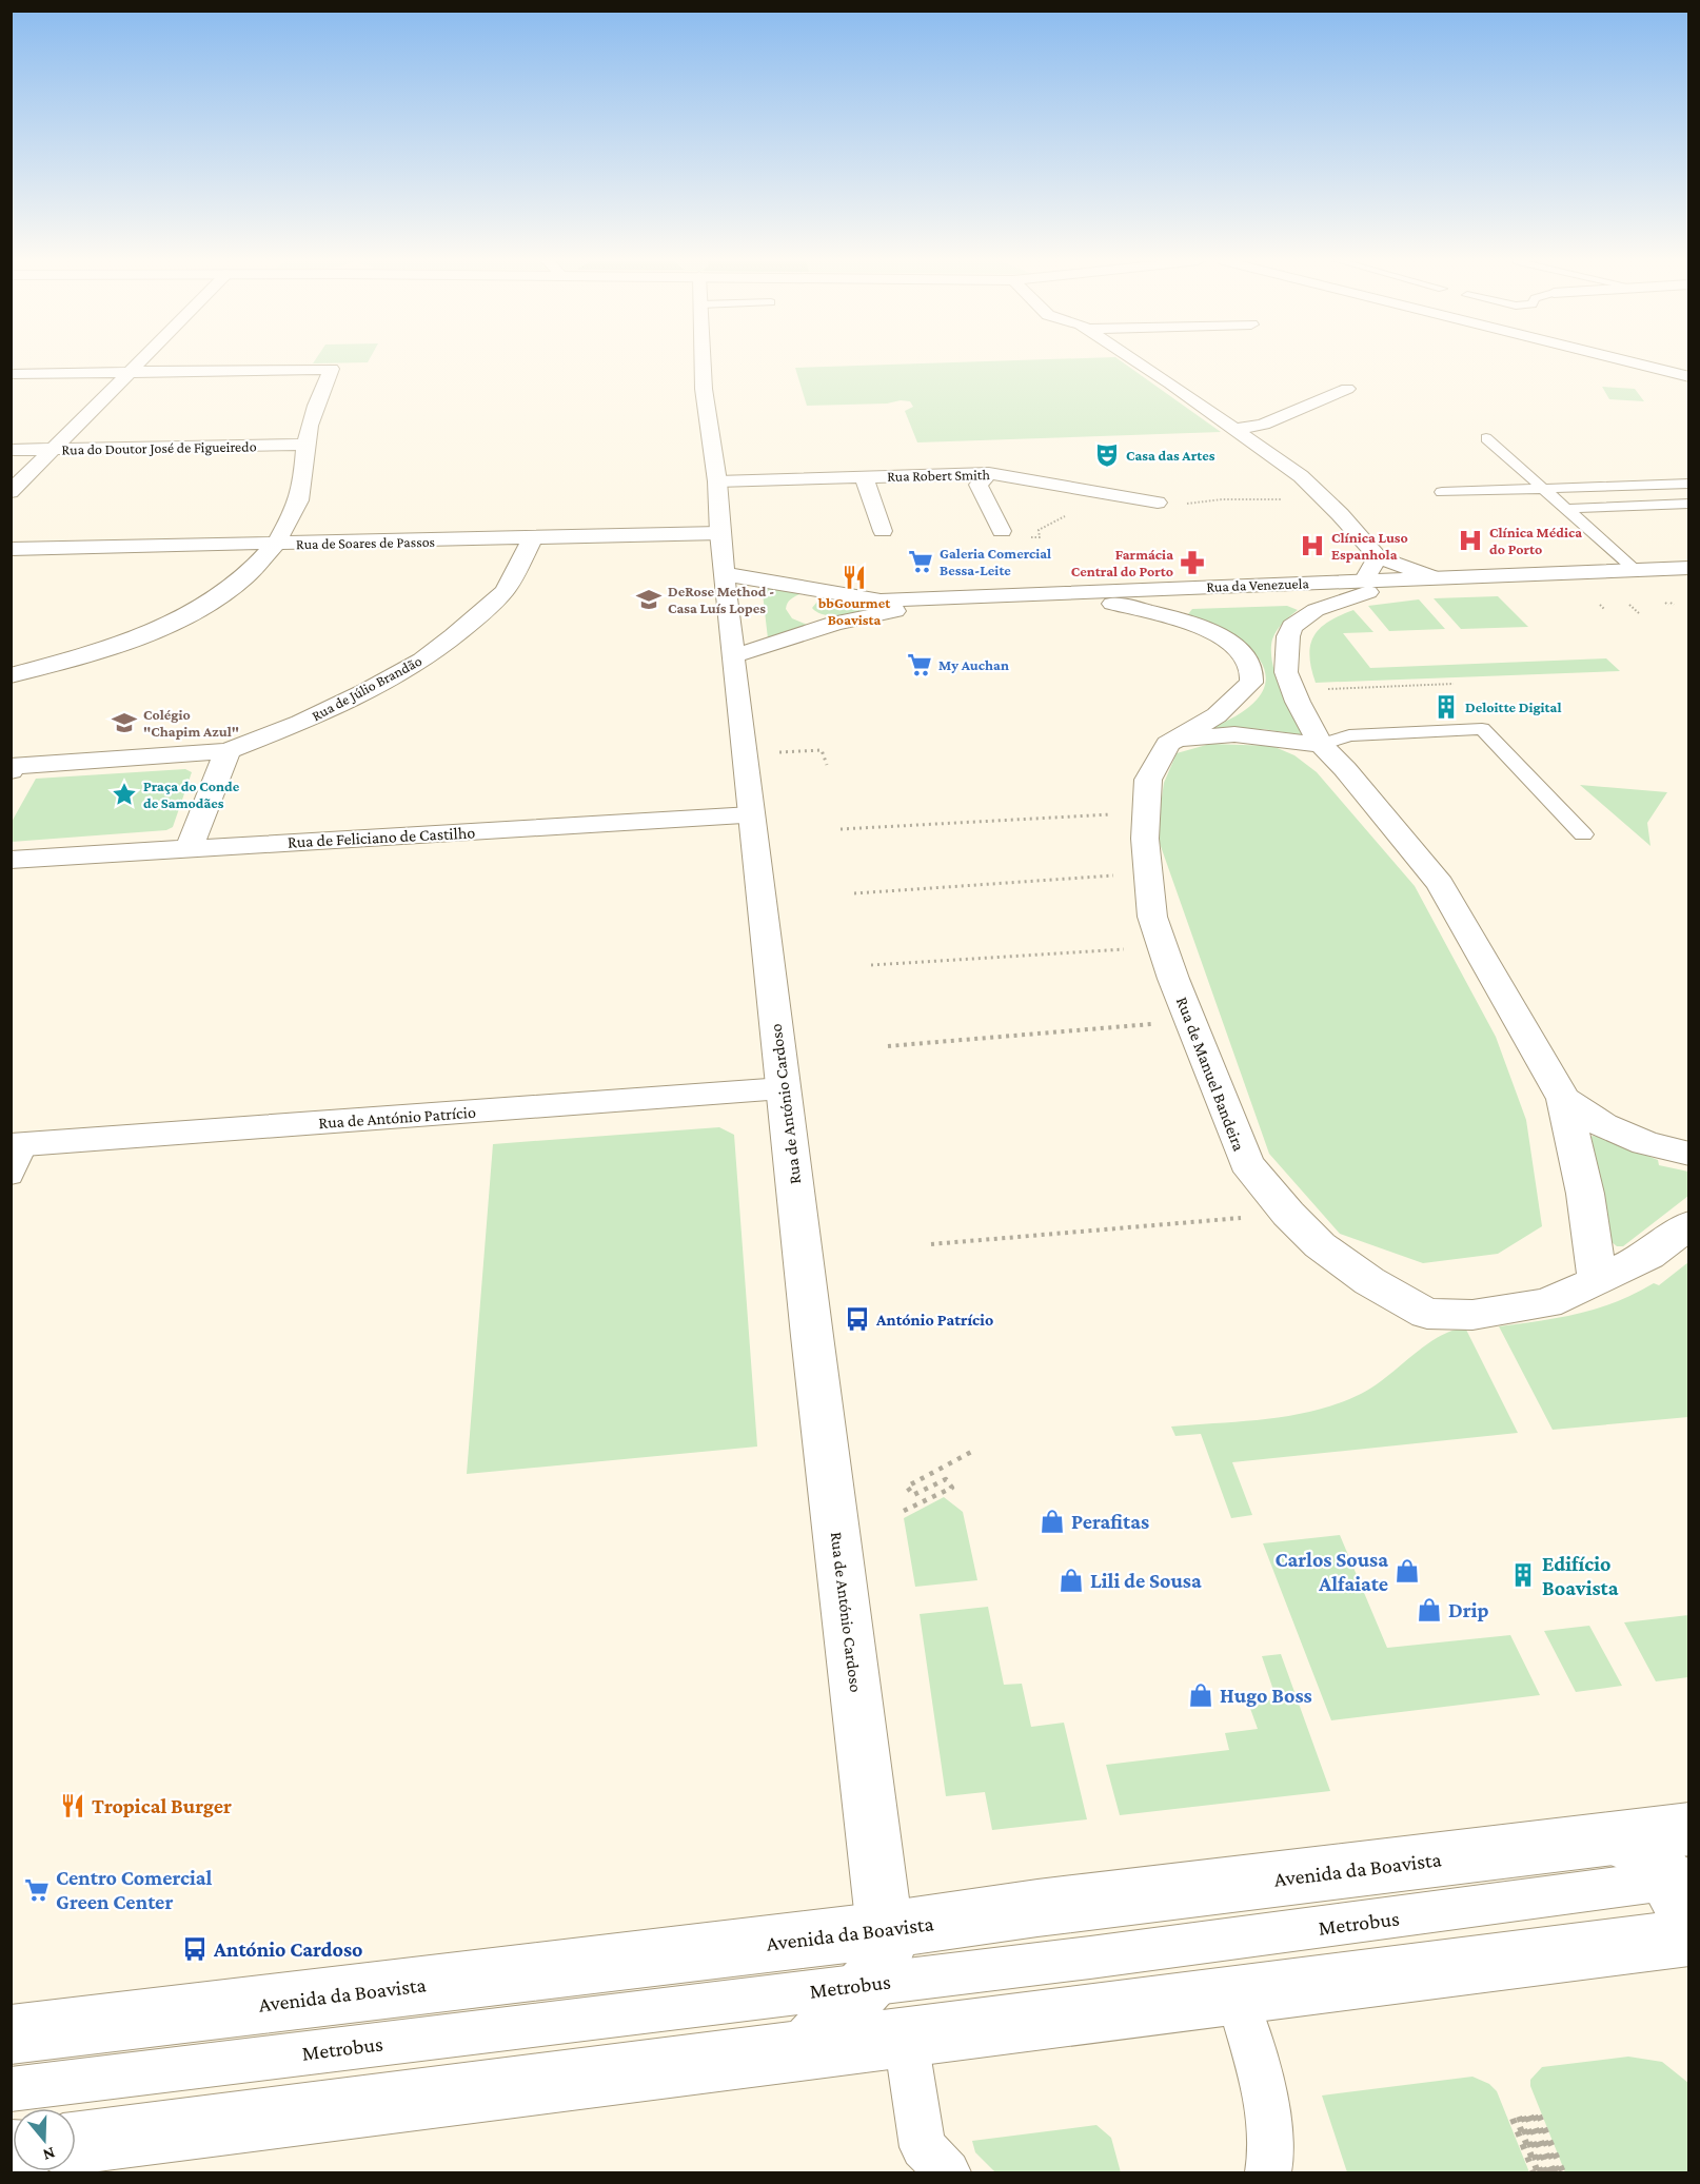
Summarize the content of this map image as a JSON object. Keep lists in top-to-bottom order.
{
  "streets": {
    "main road": [
      "Rua do Doutor José de Figueiredo",
      "Rua Robert Smith",
      "Rua de Soares de Passos",
      "Rua da Venezuela",
      "Rua de Júlio Brandão",
      "Rua de Feliciano de Castilho",
      "Rua de Manuel Bandeira",
      "Rua de António Cardoso",
      "Rua de António Patrício",
      "Avenida da Boavista"
    ],
    "lane": ["Metrobus"]
  },
  "crossings": [
    ["Rua Robert Smith", "Rua de António Cardoso"],
    ["Rua de Soares de Passos", "Rua de Júlio Brandão"],
    ["Rua de Soares de Passos", "Rua de António Cardoso"],
    ["Rua da Venezuela", "Rua de Manuel Bandeira"],
    ["Rua da Venezuela", "Rua de António Cardoso"],
    ["Rua de Feliciano de Castilho", "Rua de António Cardoso"],
    ["Rua de António Cardoso", "Rua de António Patrício"],
    ["Rua de António Cardoso", "Avenida da Boavista"],
    ["Rua de António Cardoso", "Metrobus"]
  ],
  "places": {
    "theatre": ["Casa das Artes"],
    "hospital": ["Clínica Médica do Porto", "Clínica Luso Espanhola"],
    "supermarket": ["Galeria Comercial Bessa-Leite", "My Auchan", "Centro Comercial Green Center"],
    "pharmacy": ["Farmácia Central do Porto"],
    "restaurant": ["bbGourmet Boavista", "Tropical Burger"],
    "school or university": ["DeRose Method - Casa Luís Lopes", "Colégio \"Chapim Azul\""],
    "building": ["Deloitte Digital", "Edifício Boavista"],
    "place": ["Praça do Conde de Samodães"],
    "bus stop": ["António Patrício", "António Cardoso"],
    "shop": [
      "Perafitas",
      "Carlos Sousa Alfaiate",
      "Lili de Sousa",
      "Drip",
      "Hugo Boss"
    ]
  },
  "north": "bottom"
}
